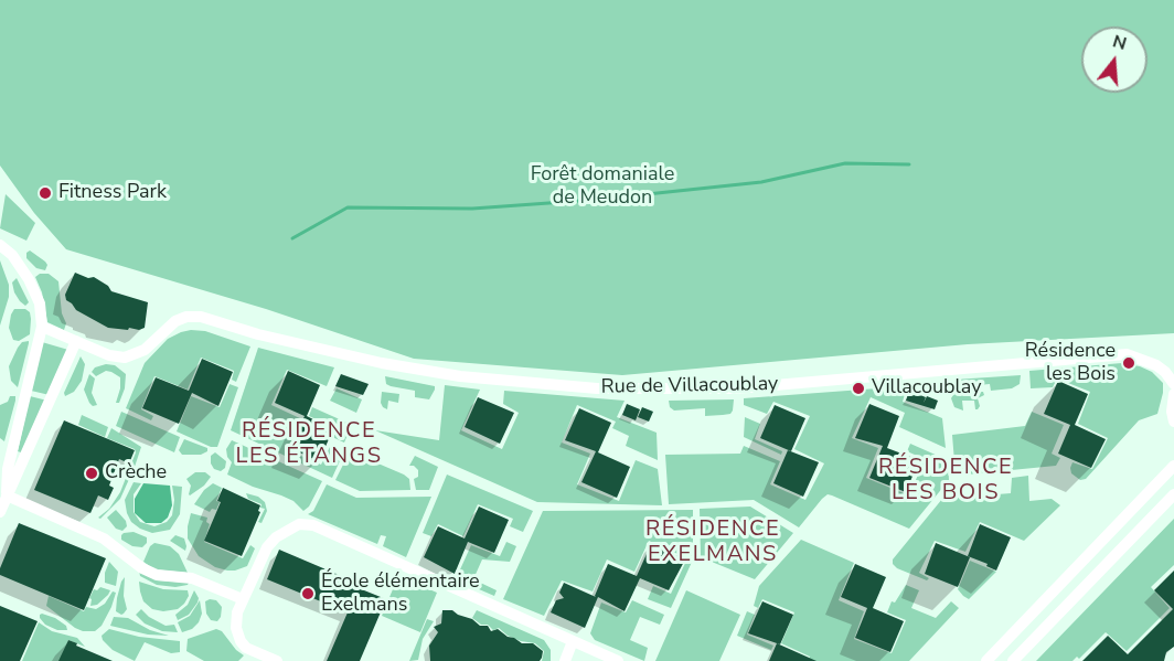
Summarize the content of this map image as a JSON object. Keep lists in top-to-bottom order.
{
  "streets": {
    "street": ["Rue de Villacoublay"]
  },
  "districts": ["RÉSIDENCE LES ÉTANGS", "RÉSIDENCE LES BOIS", "RÉSIDENCE EXELMANS"],
  "parks": ["Forêt domaniale de Meudon"],
  "places": [
    "Fitness Park",
    "Résidence les Bois",
    "Villacoublay",
    "Crèche",
    "École élémentaire Exelmans"
  ],
  "north": "top"
}
